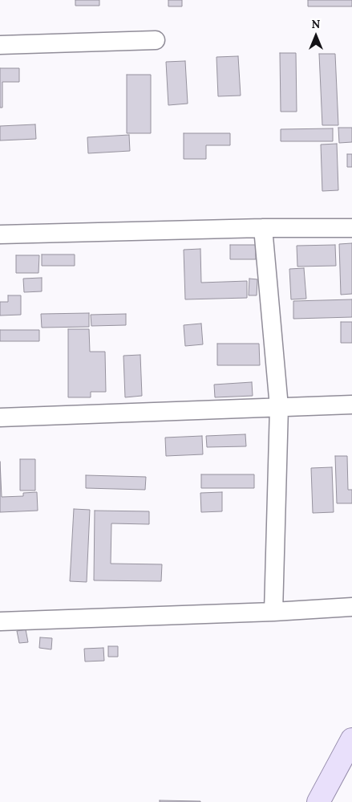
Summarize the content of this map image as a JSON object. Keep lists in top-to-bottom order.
{
  "north": "top"
}
